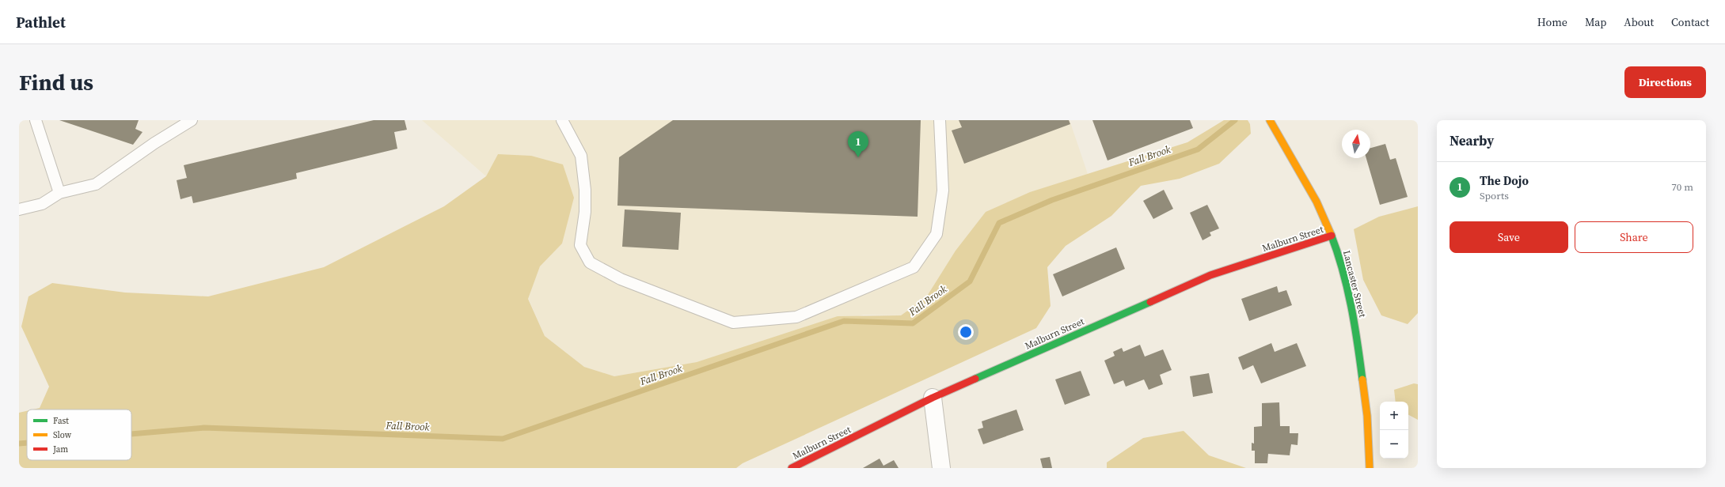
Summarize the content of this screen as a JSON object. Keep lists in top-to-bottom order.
{
  "streets": {
    "street": ["Malburn Street", "Lancaster Street"]
  },
  "crossings": [
    ["Malburn Street", "Lancaster Street"]
  ],
  "water": ["Fall Brook"],
  "legend": ["Fast", "Slow", "Jam"],
  "north": "top",
  "page": {
    "header": "Pathlet",
    "nav": [
      "Home",
      "Map",
      "About",
      "Contact"
    ],
    "buttons": [
      "Directions",
      ["Save", "Share"]
    ],
    "title": "Find us",
    "heading": "Nearby",
    "pins": "1",
    "list": [
      {
        "mark": "1",
        "name": "The Dojo",
        "note": "Sports",
        "value": "70 m"
      }
    ],
    "map_buttons": ["+", "−"]
  }
}
